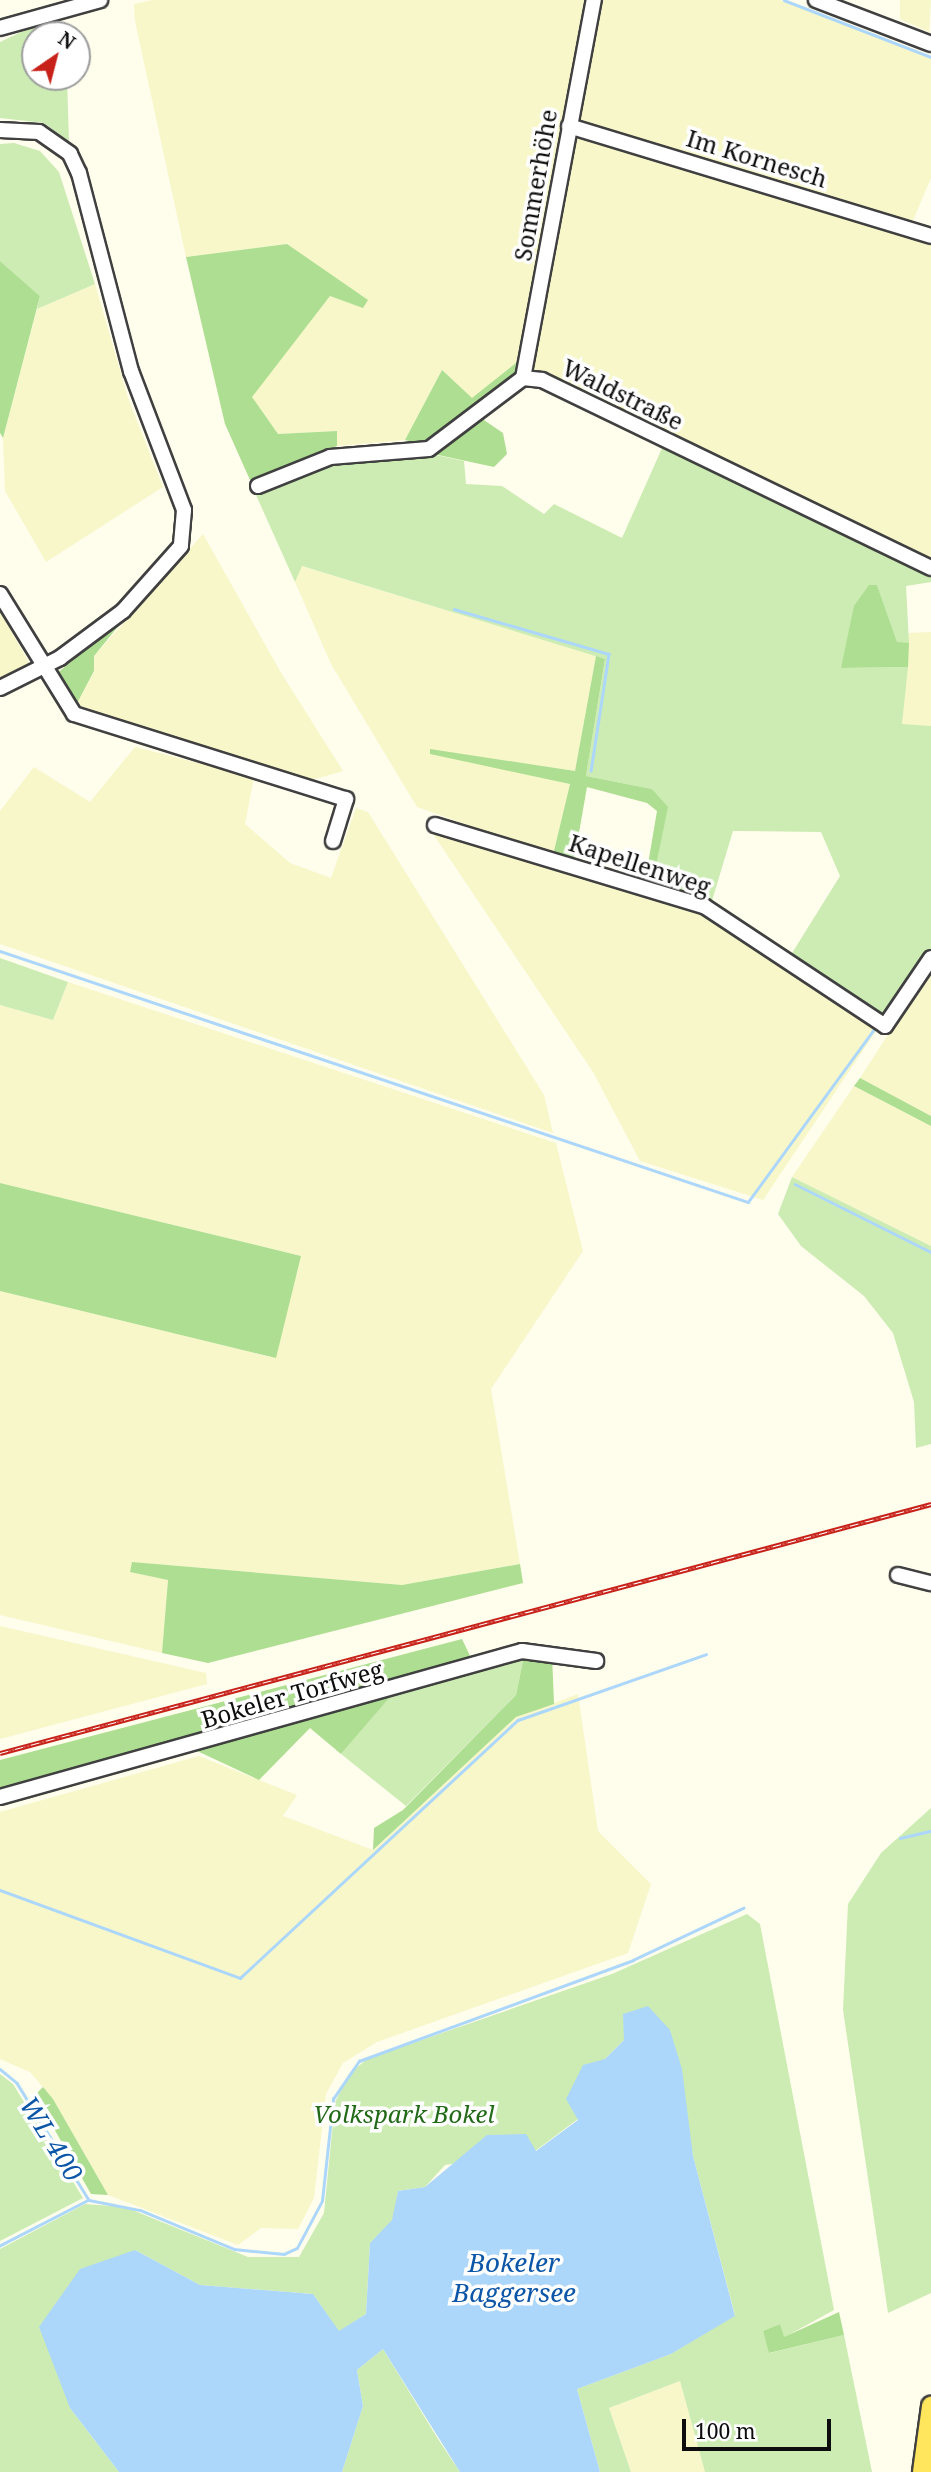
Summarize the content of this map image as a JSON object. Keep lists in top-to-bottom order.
{
  "streets": {
    "street": [
      "Im Kornesch",
      "Sommerhöhe",
      "Waldstraße",
      "Kapellenweg",
      "Bokeler Torfweg"
    ]
  },
  "crossings": [
    ["Im Kornesch", "Sommerhöhe"],
    ["Sommerhöhe", "Waldstraße"]
  ],
  "water": ["WL 400", "Bokeler Baggersee"],
  "parks": ["Volkspark Bokel"],
  "scale_bar": "100 m",
  "north": "top right"
}
